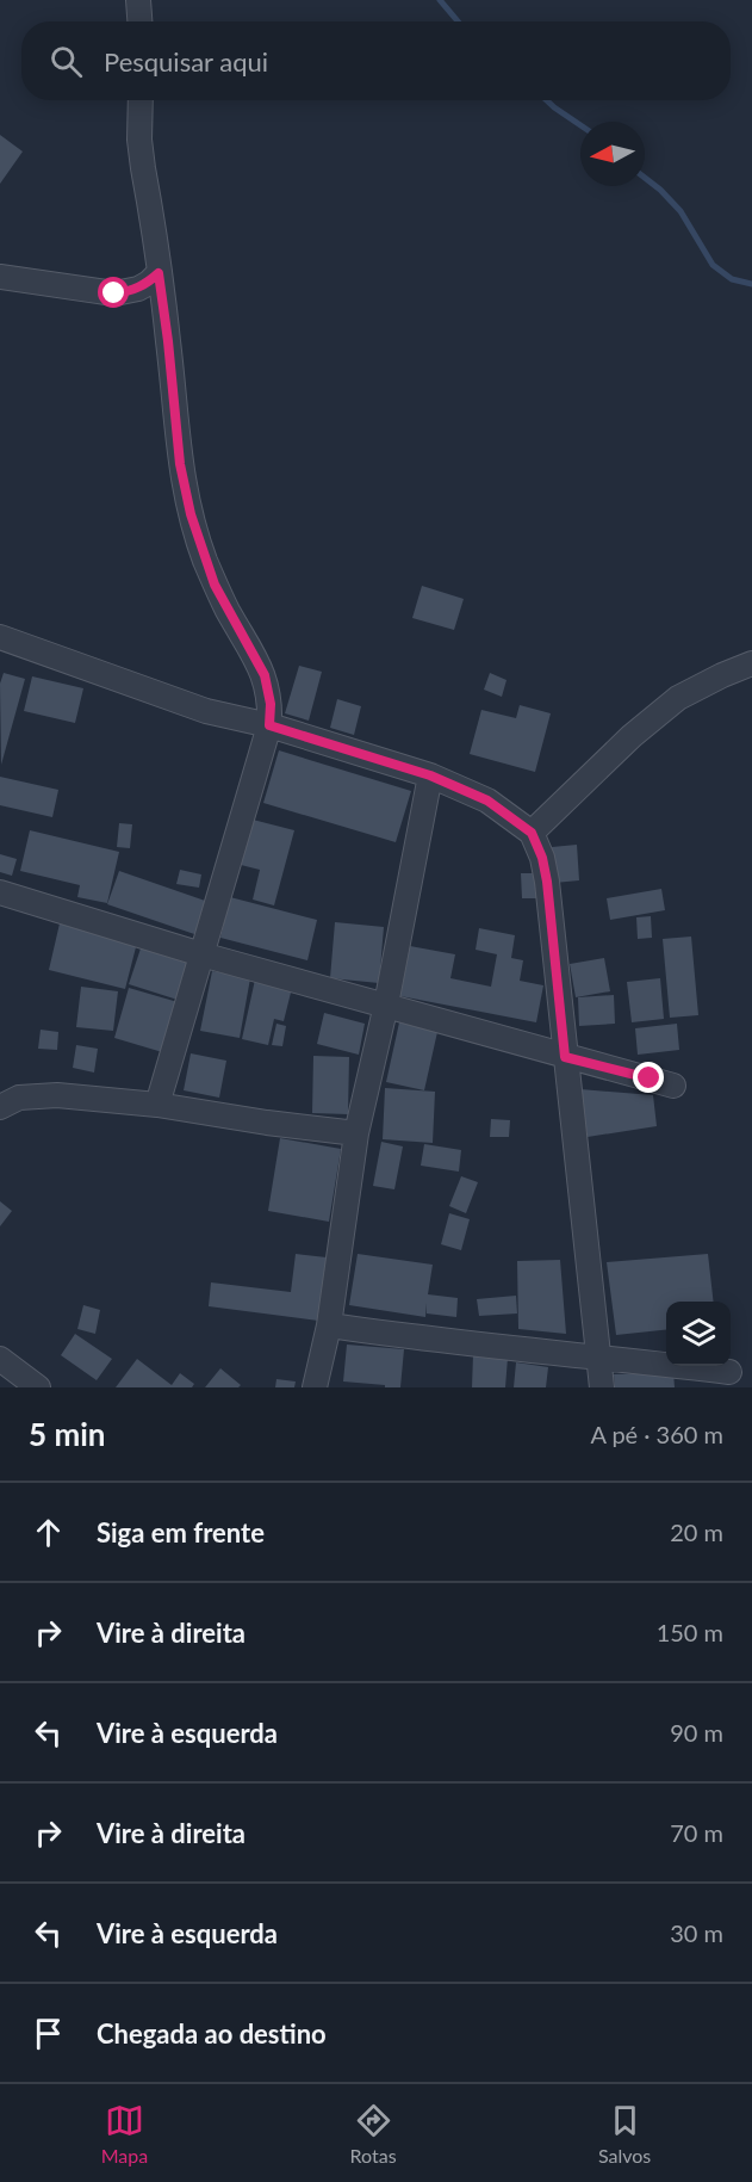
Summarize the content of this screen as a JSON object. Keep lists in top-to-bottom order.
{
  "north": "left",
  "page": {
    "search": "Pesquisar aqui",
    "heading": ["5 min", "A pé · 360 m"],
    "list": [
      ["Siga em frente", "20 m"],
      ["Vire à direita", "150 m"],
      ["Vire à esquerda", "90 m"],
      ["Vire à direita", "70 m"],
      ["Vire à esquerda", "30 m"],
      "Chegada ao destino"
    ],
    "nav": ["Mapa", "Rotas", "Salvos"]
  }
}
